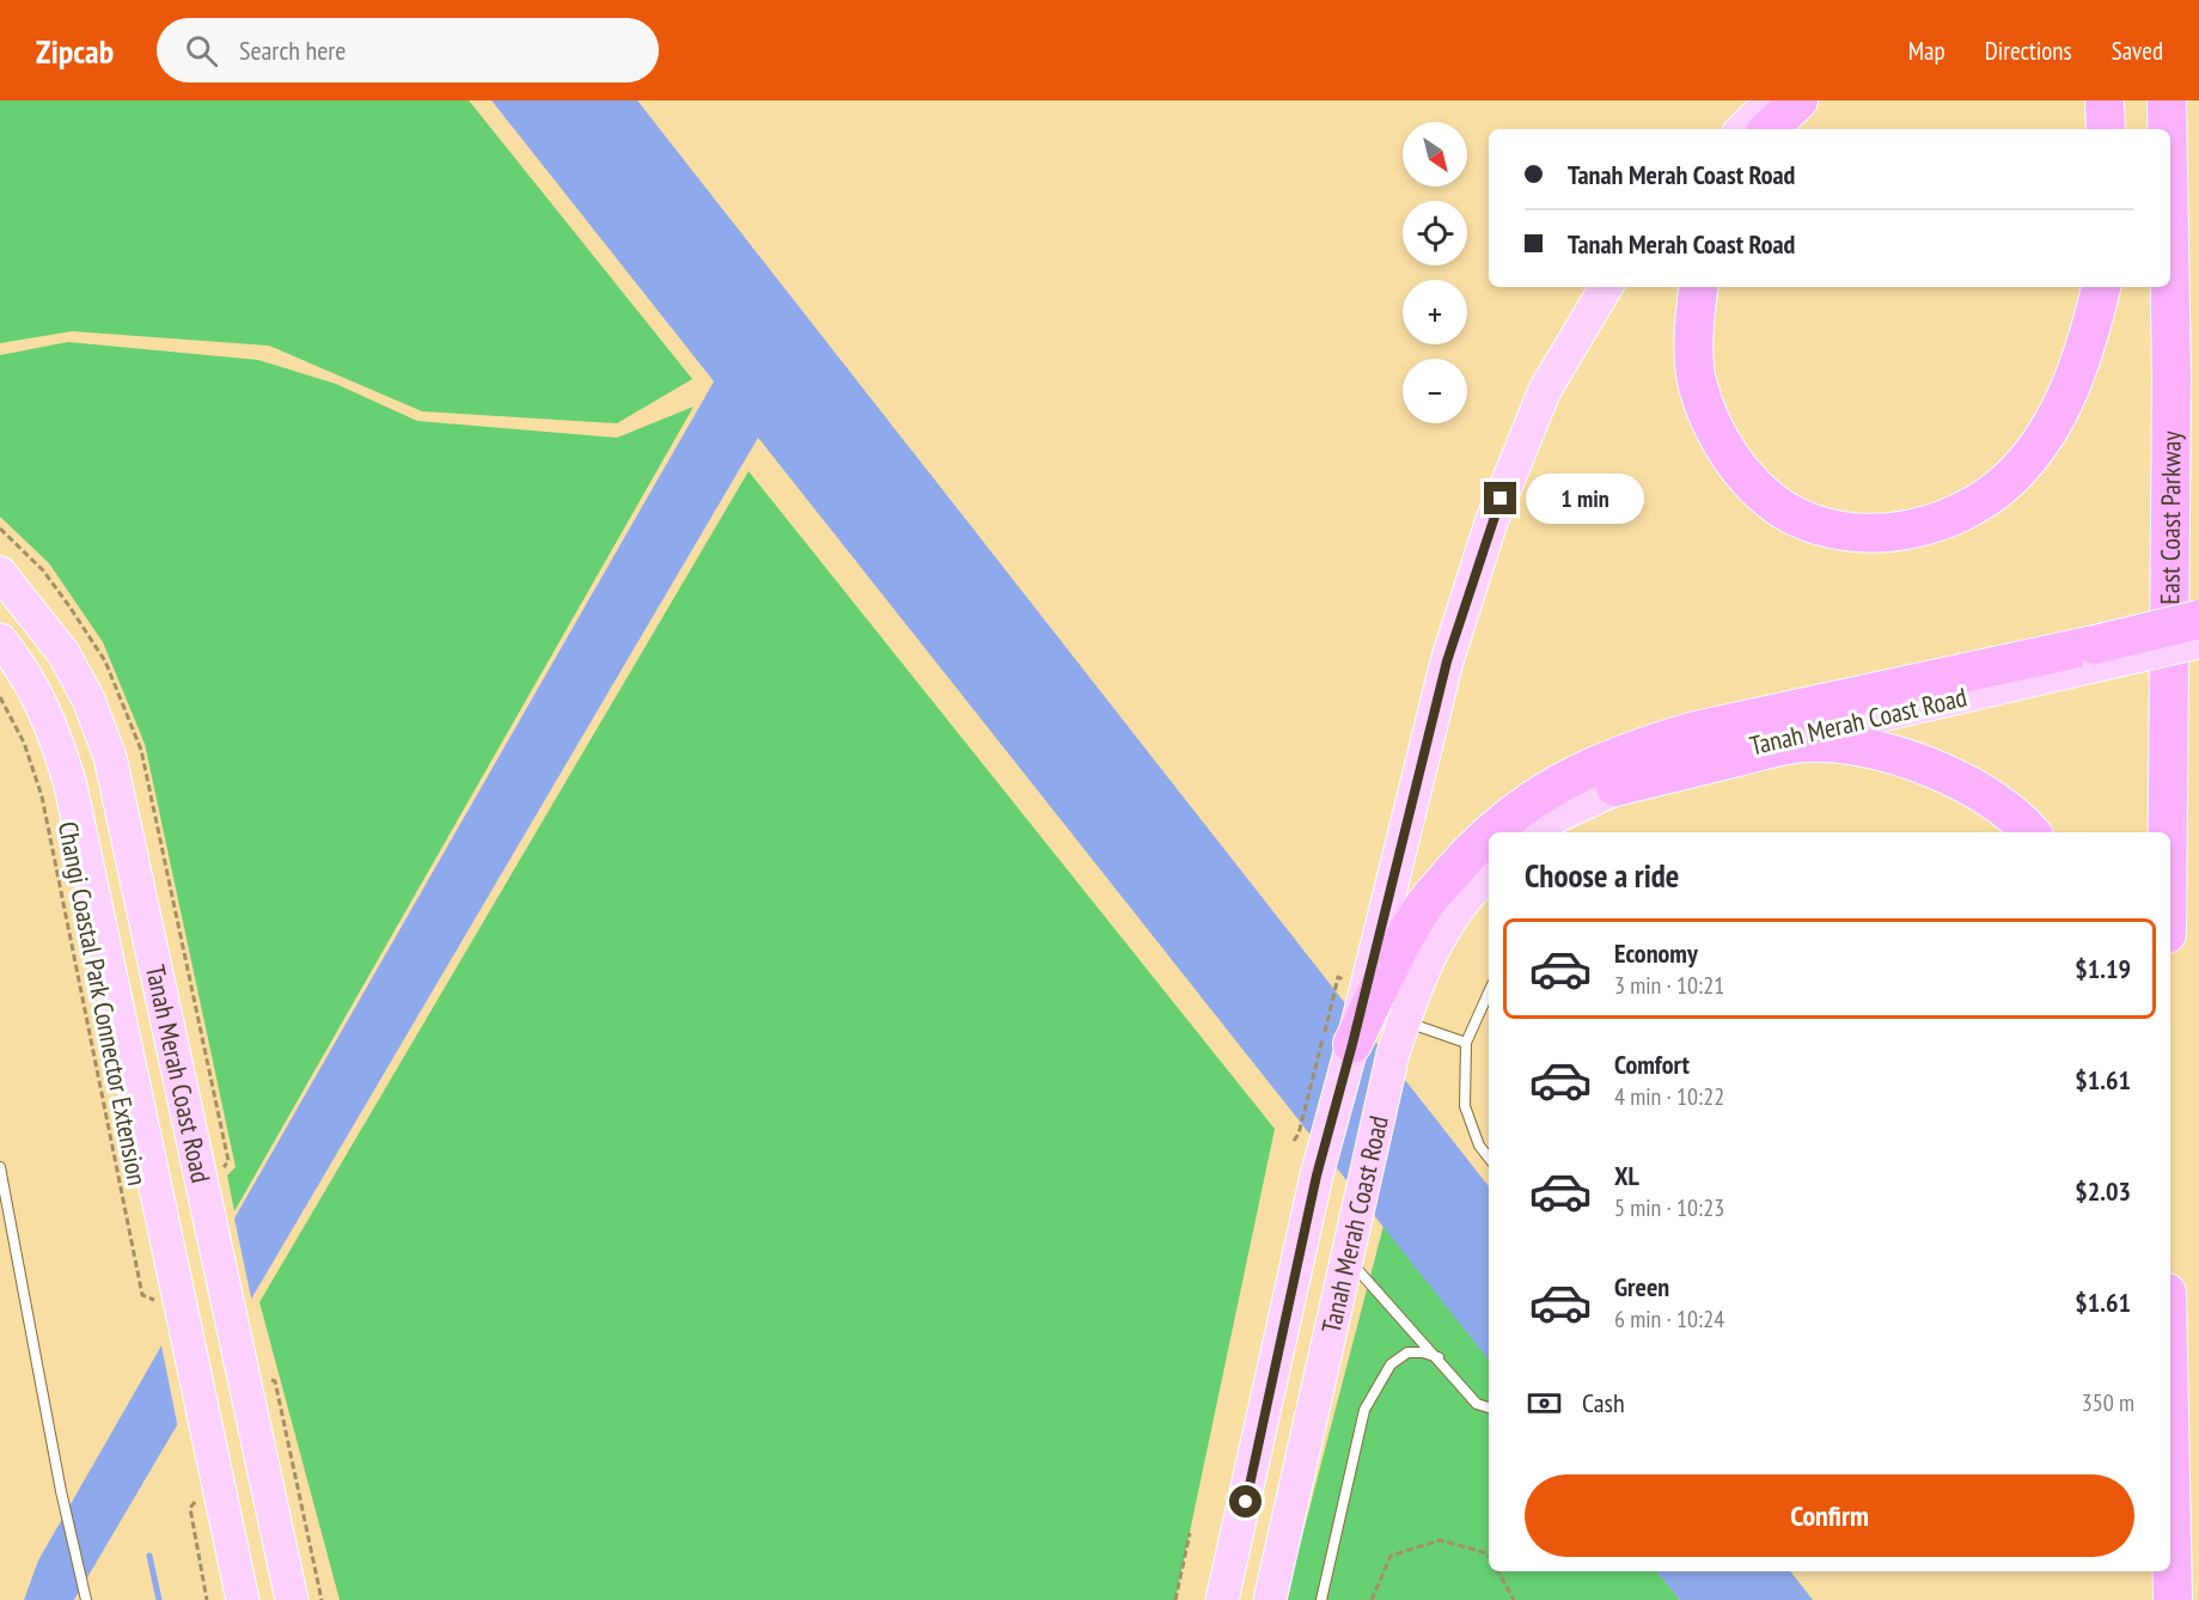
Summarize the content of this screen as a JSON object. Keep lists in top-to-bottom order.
{
  "streets": {
    "highway": ["East Coast Parkway"],
    "main road": ["Tanah Merah Coast Road"],
    "path": ["Changi Coastal Park Connector Extension"]
  },
  "crossings": [
    ["Tanah Merah Coast Road", "Changi Coastal Park Connector Extension"]
  ],
  "north": "bottom right",
  "page": {
    "header": "Zipcab",
    "search": "Search here",
    "nav": ["Map", "Directions", "Saved"],
    "map_buttons": ["+", "−"],
    "banner": ["Tanah Merah Coast Road", "Tanah Merah Coast Road"],
    "bubble": "1 min",
    "heading": "Choose a ride",
    "list": [
      {
        "name": "Economy",
        "note": "3 min · 10:21",
        "value": "$1.19"
      },
      {
        "name": "Comfort",
        "note": "4 min · 10:22",
        "value": "$1.61"
      },
      {
        "name": "XL",
        "note": "5 min · 10:23",
        "value": "$2.03"
      },
      {
        "name": "Green",
        "note": "6 min · 10:24",
        "value": "$1.61"
      }
    ],
    "pay": ["Cash", "350 m"],
    "buttons": "Confirm"
  }
}
